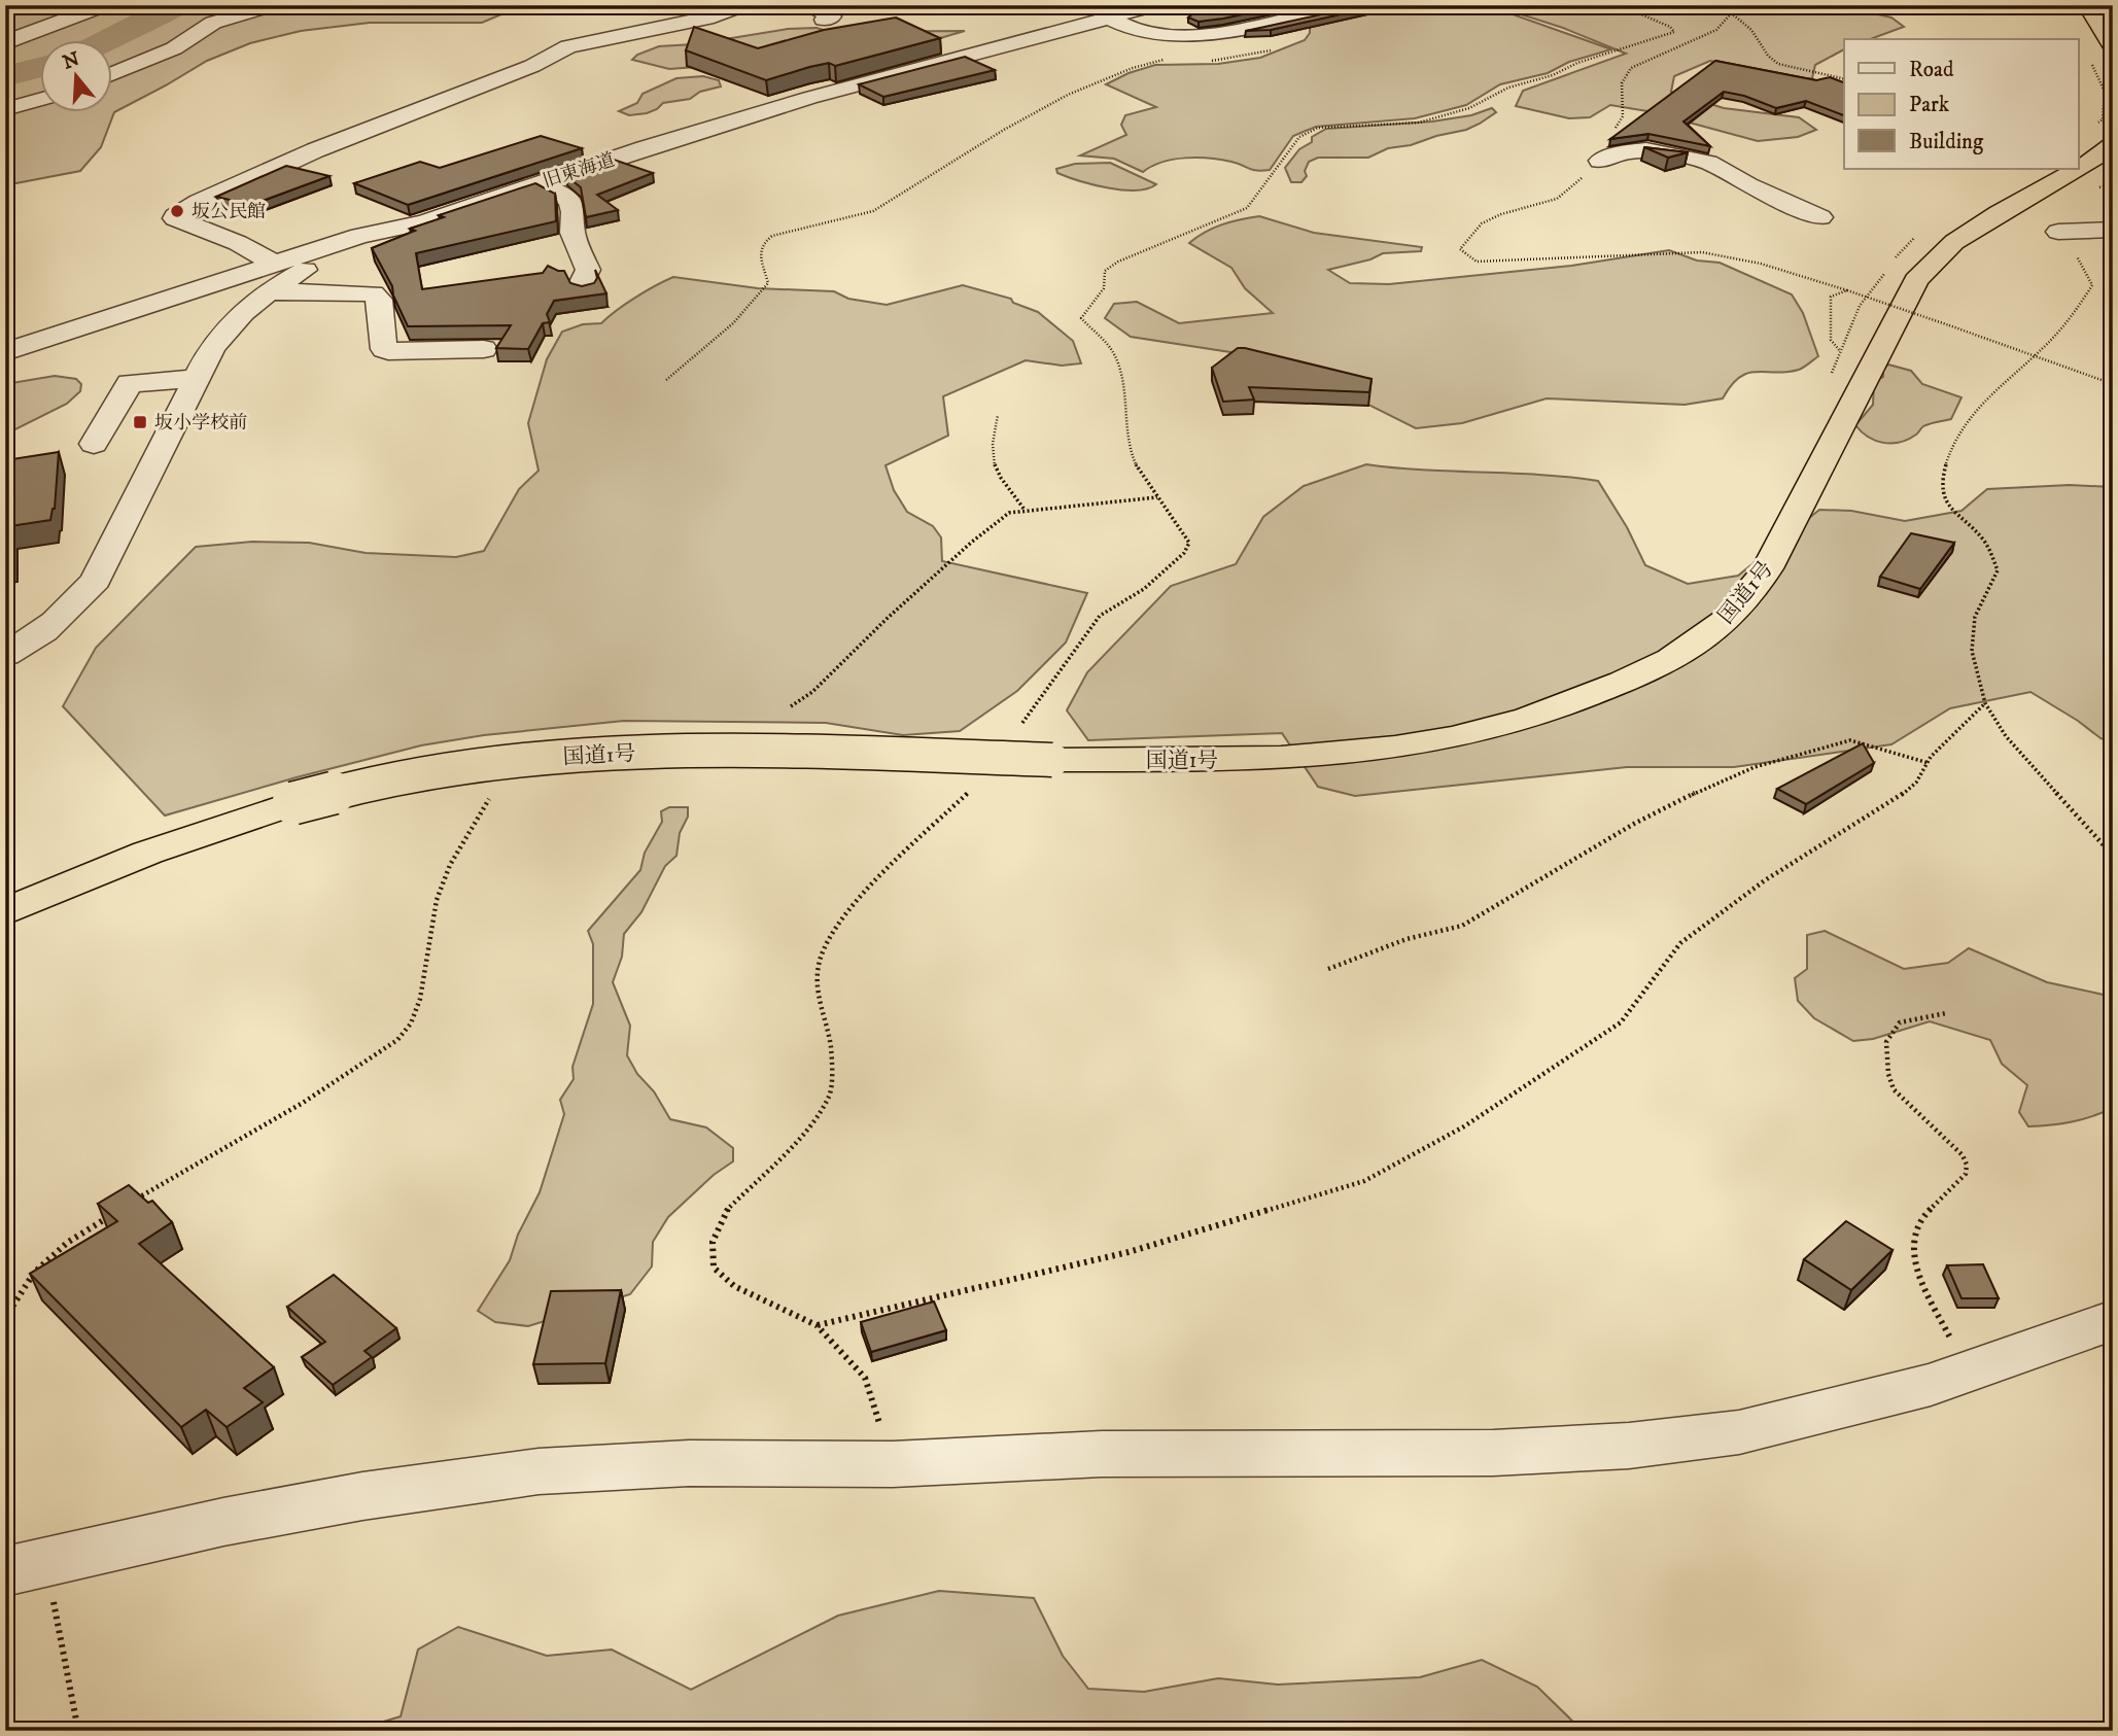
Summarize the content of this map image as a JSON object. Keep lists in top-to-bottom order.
{
  "streets": {
    "highway": ["国道1号"],
    "street": ["旧東海道"]
  },
  "places": {
    "other": ["坂公民館"],
    "transit": ["坂小学校前"]
  },
  "legend": ["Road", "Park", "Building"],
  "north": "top"
}
